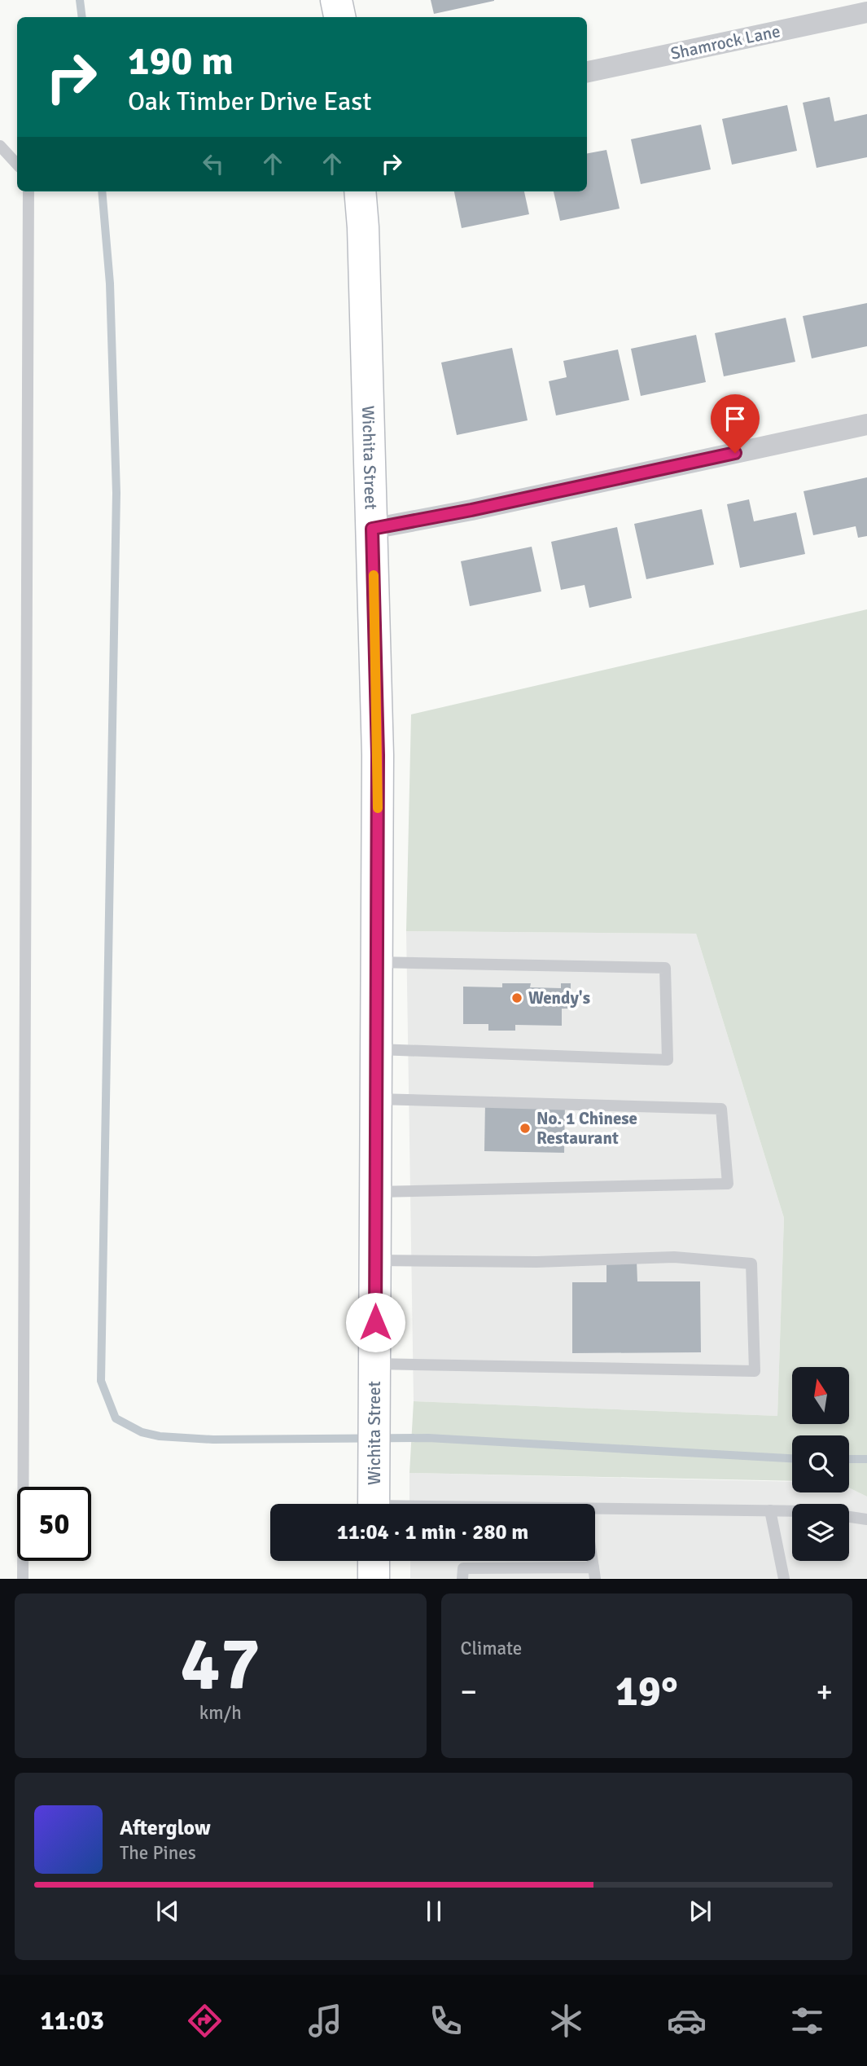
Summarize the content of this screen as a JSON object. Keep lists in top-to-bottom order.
{
  "streets": {
    "main road": ["Wichita Street"],
    "street": ["Shamrock Lane"]
  },
  "places": ["Wendy's", "No. 1 Chinese Restaurant"],
  "north": "top",
  "page": {
    "turn": ["190 m", "Oak Timber Drive East"],
    "limit": "50",
    "trip": "11:04 · 1 min · 280 m",
    "tile": [
      ["47", "km/h"],
      "Climate"
    ],
    "heat": ["−", "19°", "+"],
    "song": ["Afterglow", "The Pines"],
    "tabs": "11:03"
  }
}
